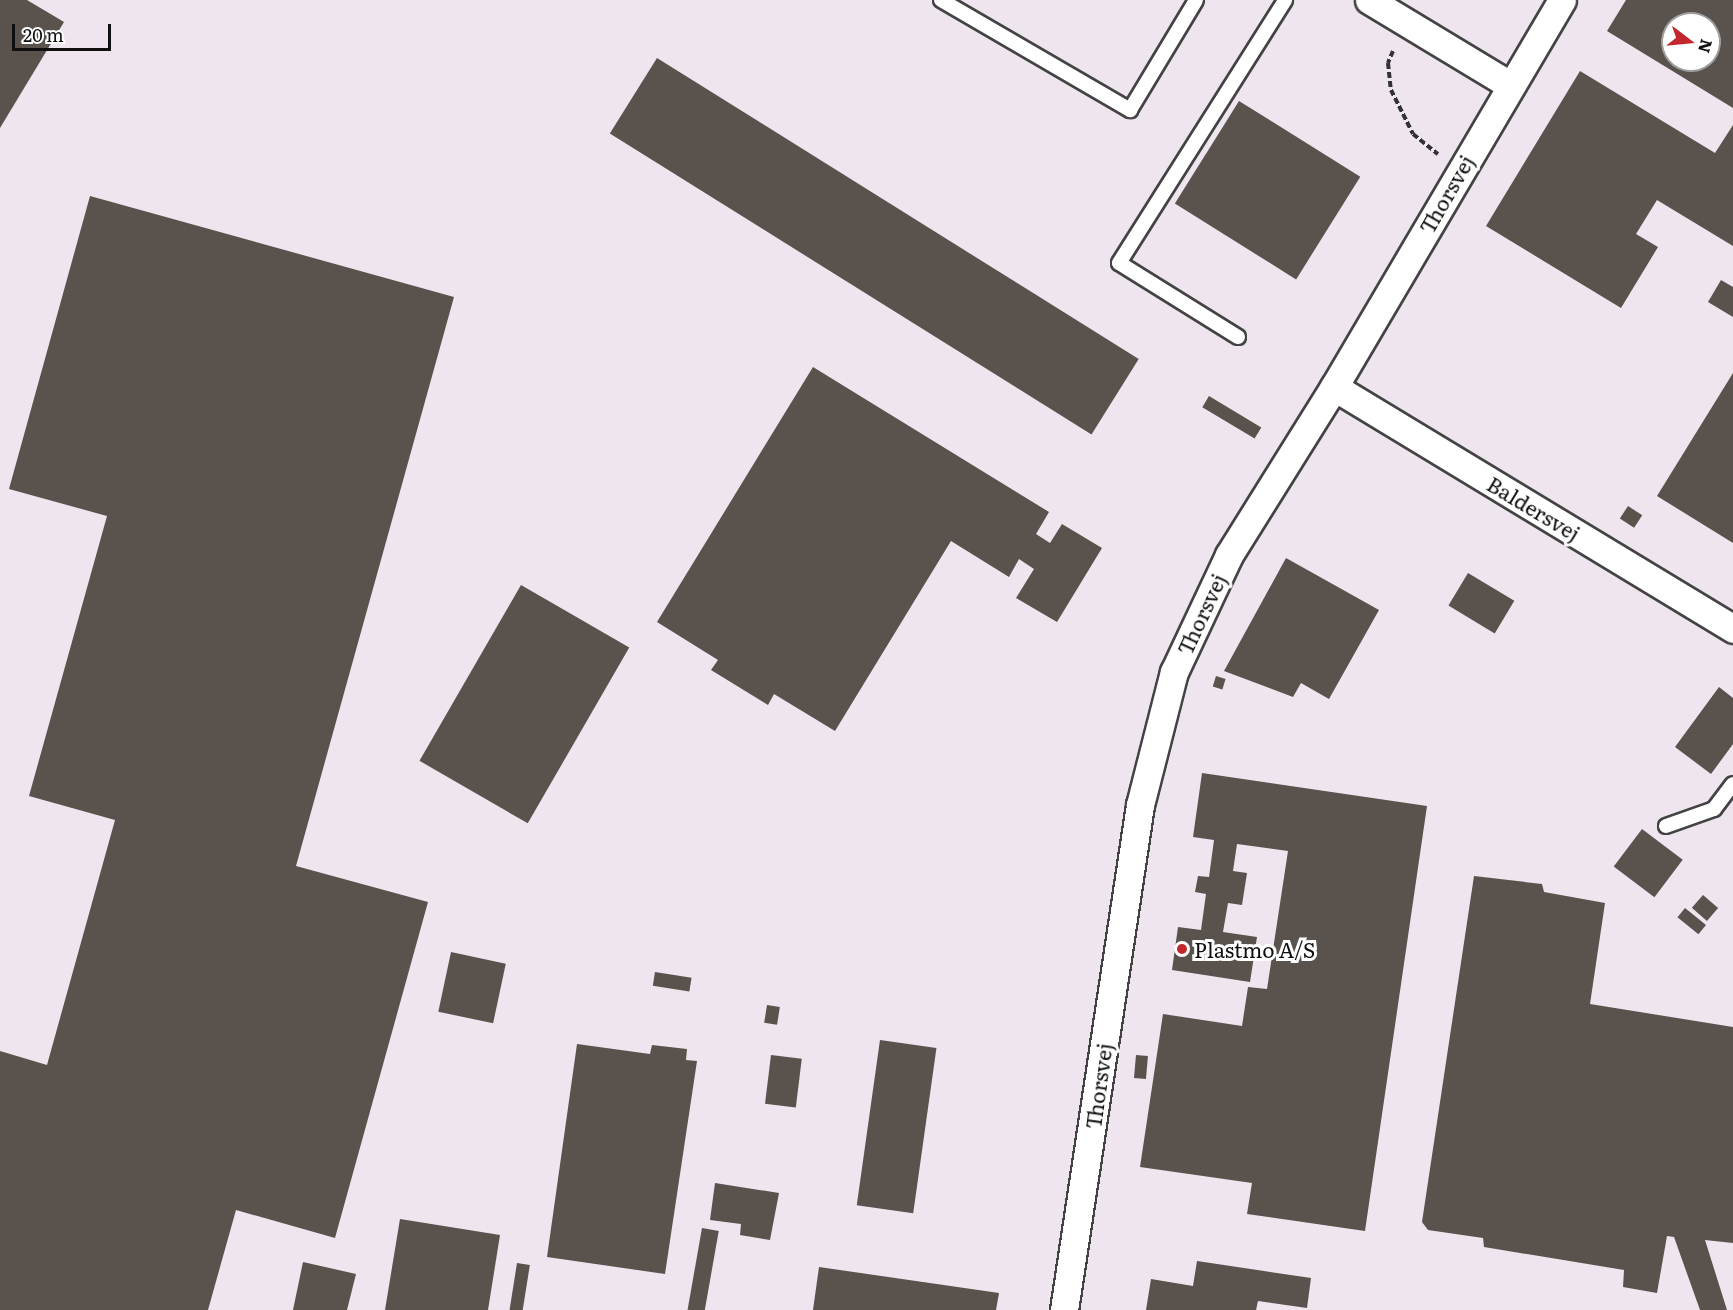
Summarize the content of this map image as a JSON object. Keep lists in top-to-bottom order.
{
  "streets": {
    "street": ["Thorsvej", "Baldersvej"]
  },
  "crossings": [
    ["Thorsvej", "Baldersvej"]
  ],
  "places": ["Plastmo A/S"],
  "scale_bar": "20 m",
  "north": "right"
}
